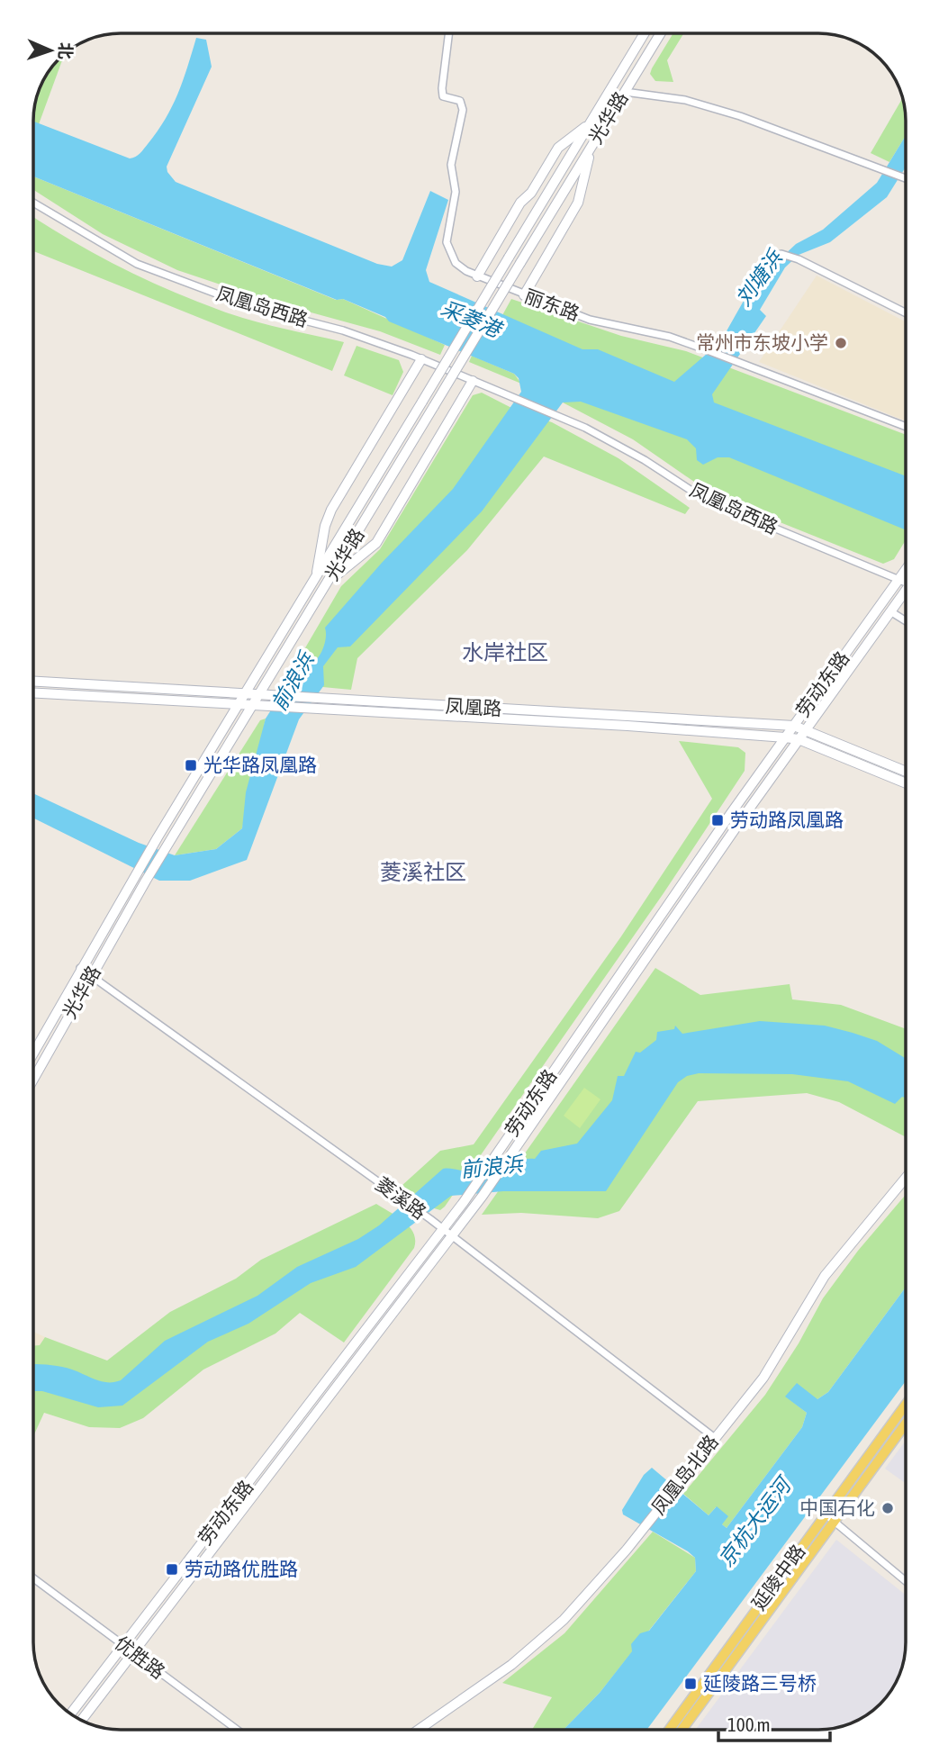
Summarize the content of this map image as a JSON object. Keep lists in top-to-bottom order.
{
  "streets": {
    "main road": [
      "光华路",
      "劳动东路",
      "凤凰路",
      "凤凰岛北路",
      "延陵中路"
    ],
    "street": [
      "丽东路",
      "凤凰岛西路",
      "菱溪路",
      "优胜路"
    ]
  },
  "crossings": [
    ["光华路", "凤凰路"],
    ["光华路", "菱溪路"],
    ["凤凰岛西路", "劳动东路"],
    ["劳动东路", "凤凰路"],
    ["劳动东路", "菱溪路"],
    ["劳动东路", "优胜路"],
    ["菱溪路", "凤凰岛北路"]
  ],
  "districts": ["水岸社区", "菱溪社区"],
  "water": [
    "刘塘浜",
    "采菱港",
    "前浪浜",
    "京杭大运河"
  ],
  "places": {
    "other": ["常州市东坡小学", "中国石化"],
    "transit": [
      "光华路凤凰路",
      "劳动路凤凰路",
      "劳动路优胜路",
      "延陵路三号桥"
    ]
  },
  "scale_bar": "100 m",
  "north": "right"
}
